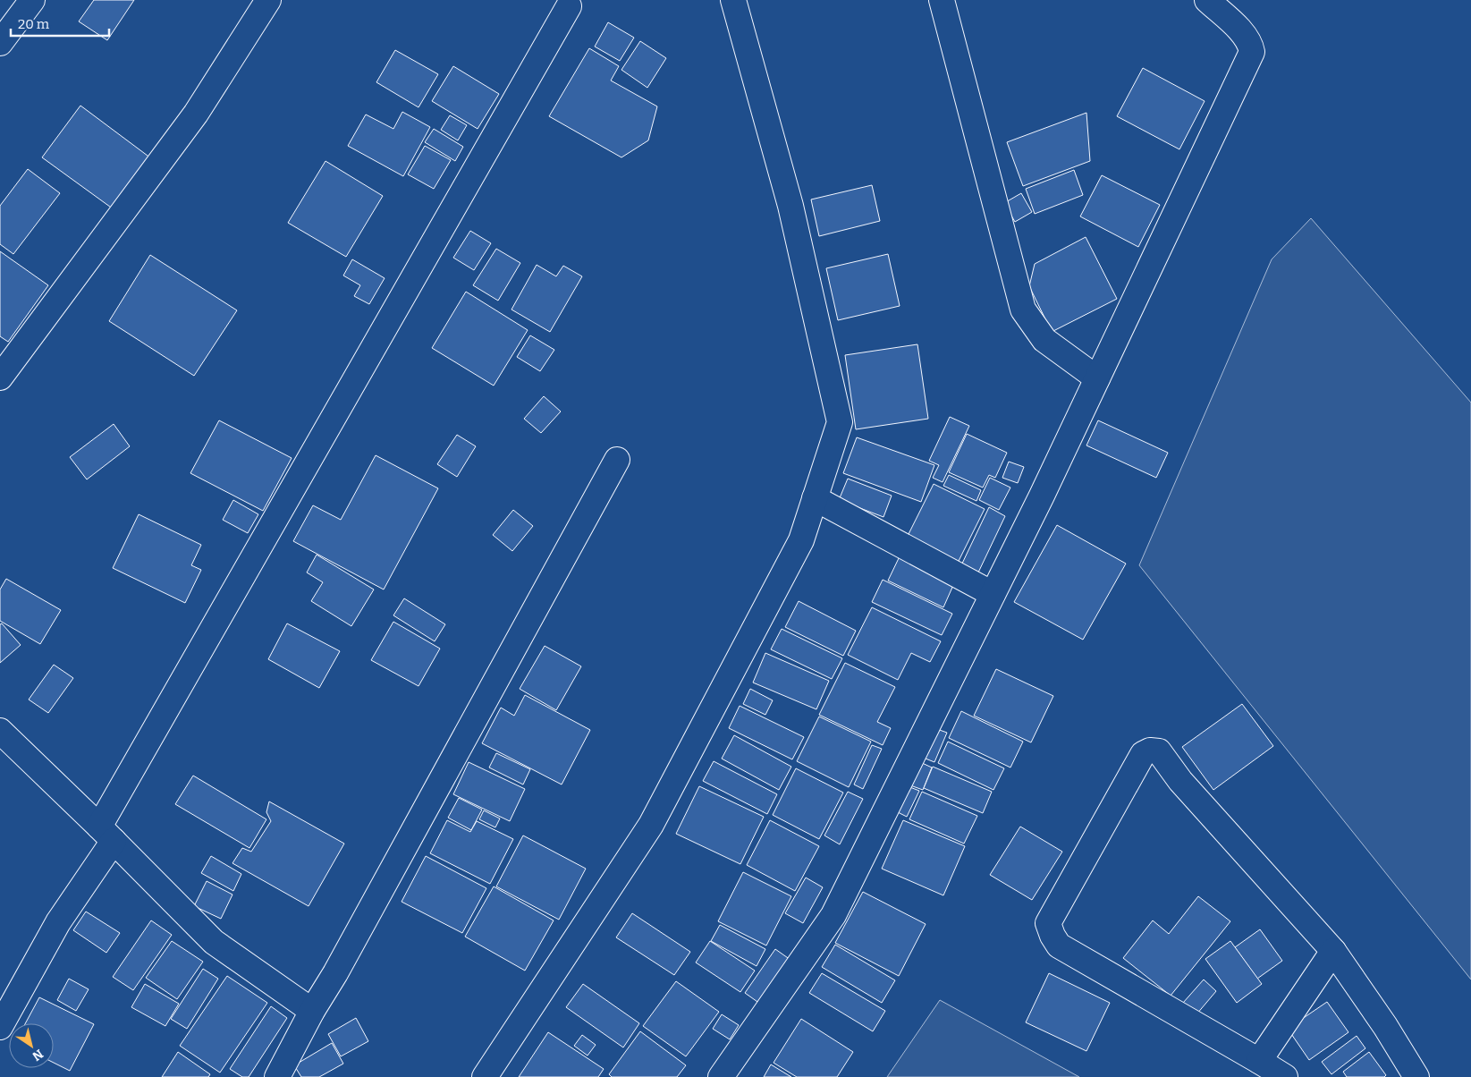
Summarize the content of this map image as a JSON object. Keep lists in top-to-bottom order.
{
  "scale_bar": "20 m",
  "north": "bottom right"
}
